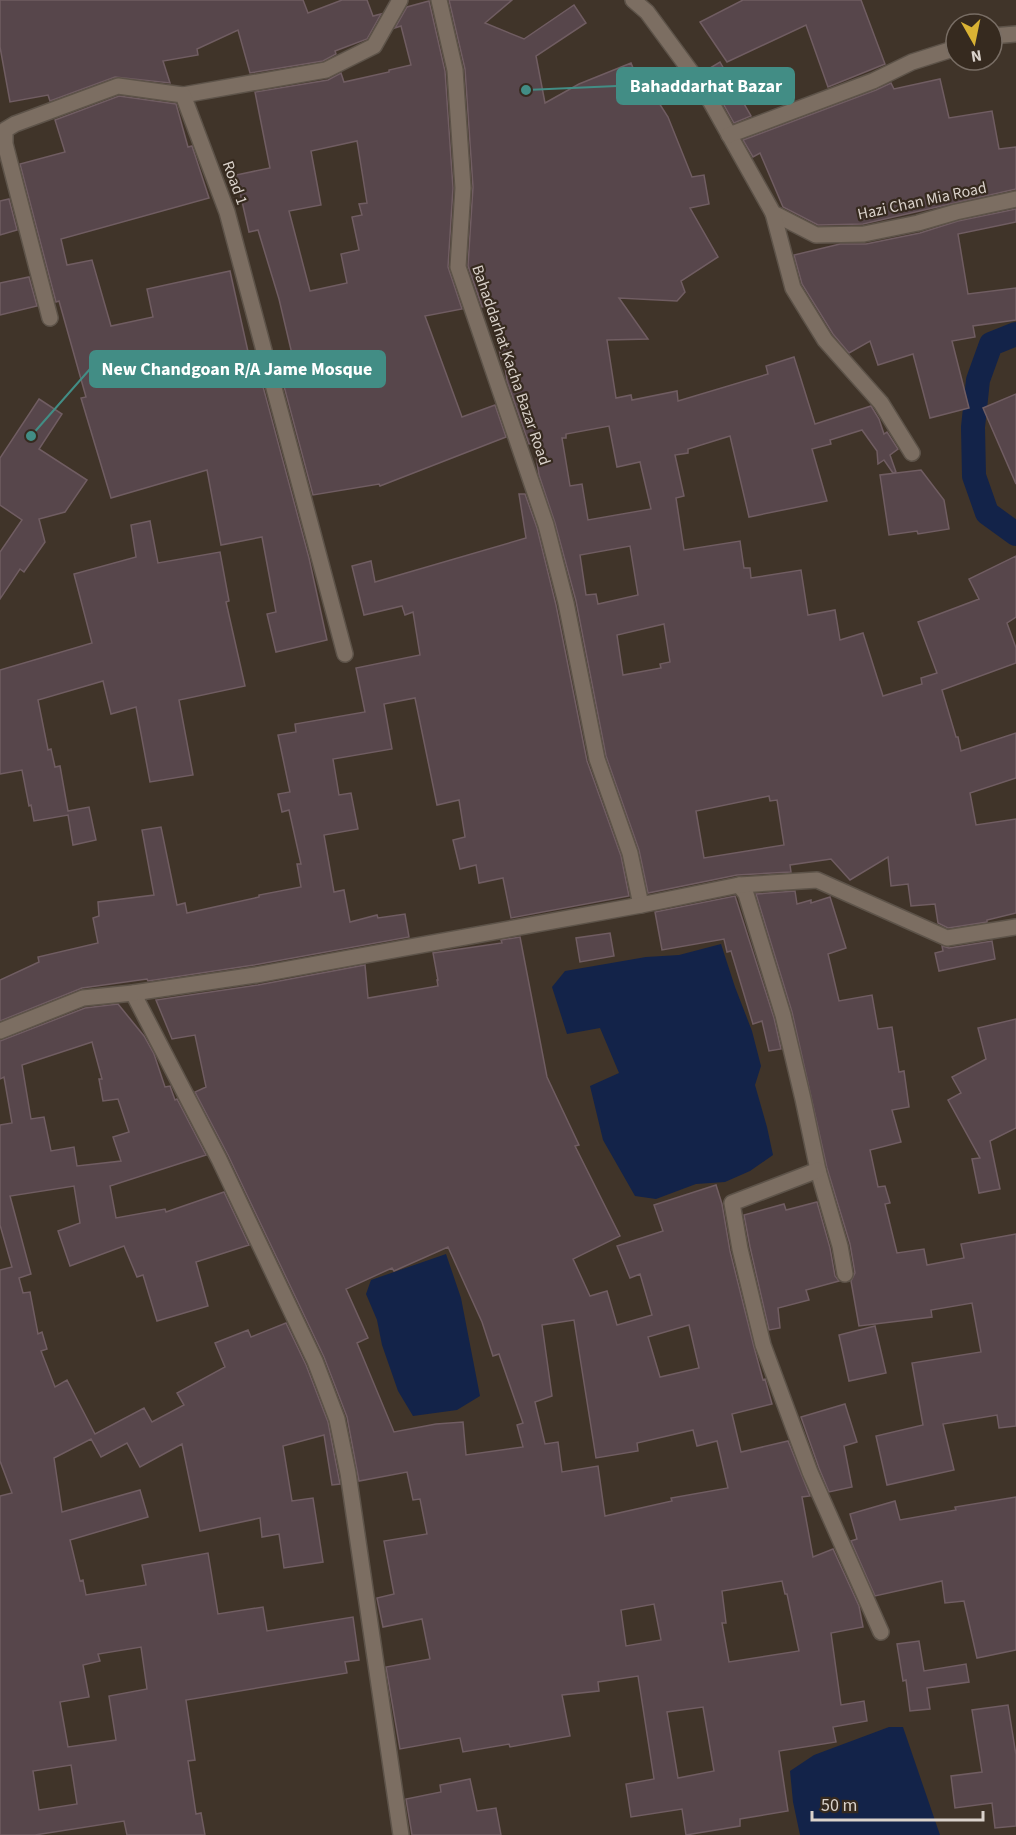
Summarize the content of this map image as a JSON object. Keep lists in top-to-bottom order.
{
  "streets": {
    "street": ["Road 1", "Hazi Chan Mia Road", "Bahaddarhat Kacha Bazar Road"]
  },
  "places": ["Bahaddarhat Bazar", "New Chandgoan R/A Jame Mosque"],
  "scale_bar": "50 m",
  "north": "bottom"
}
